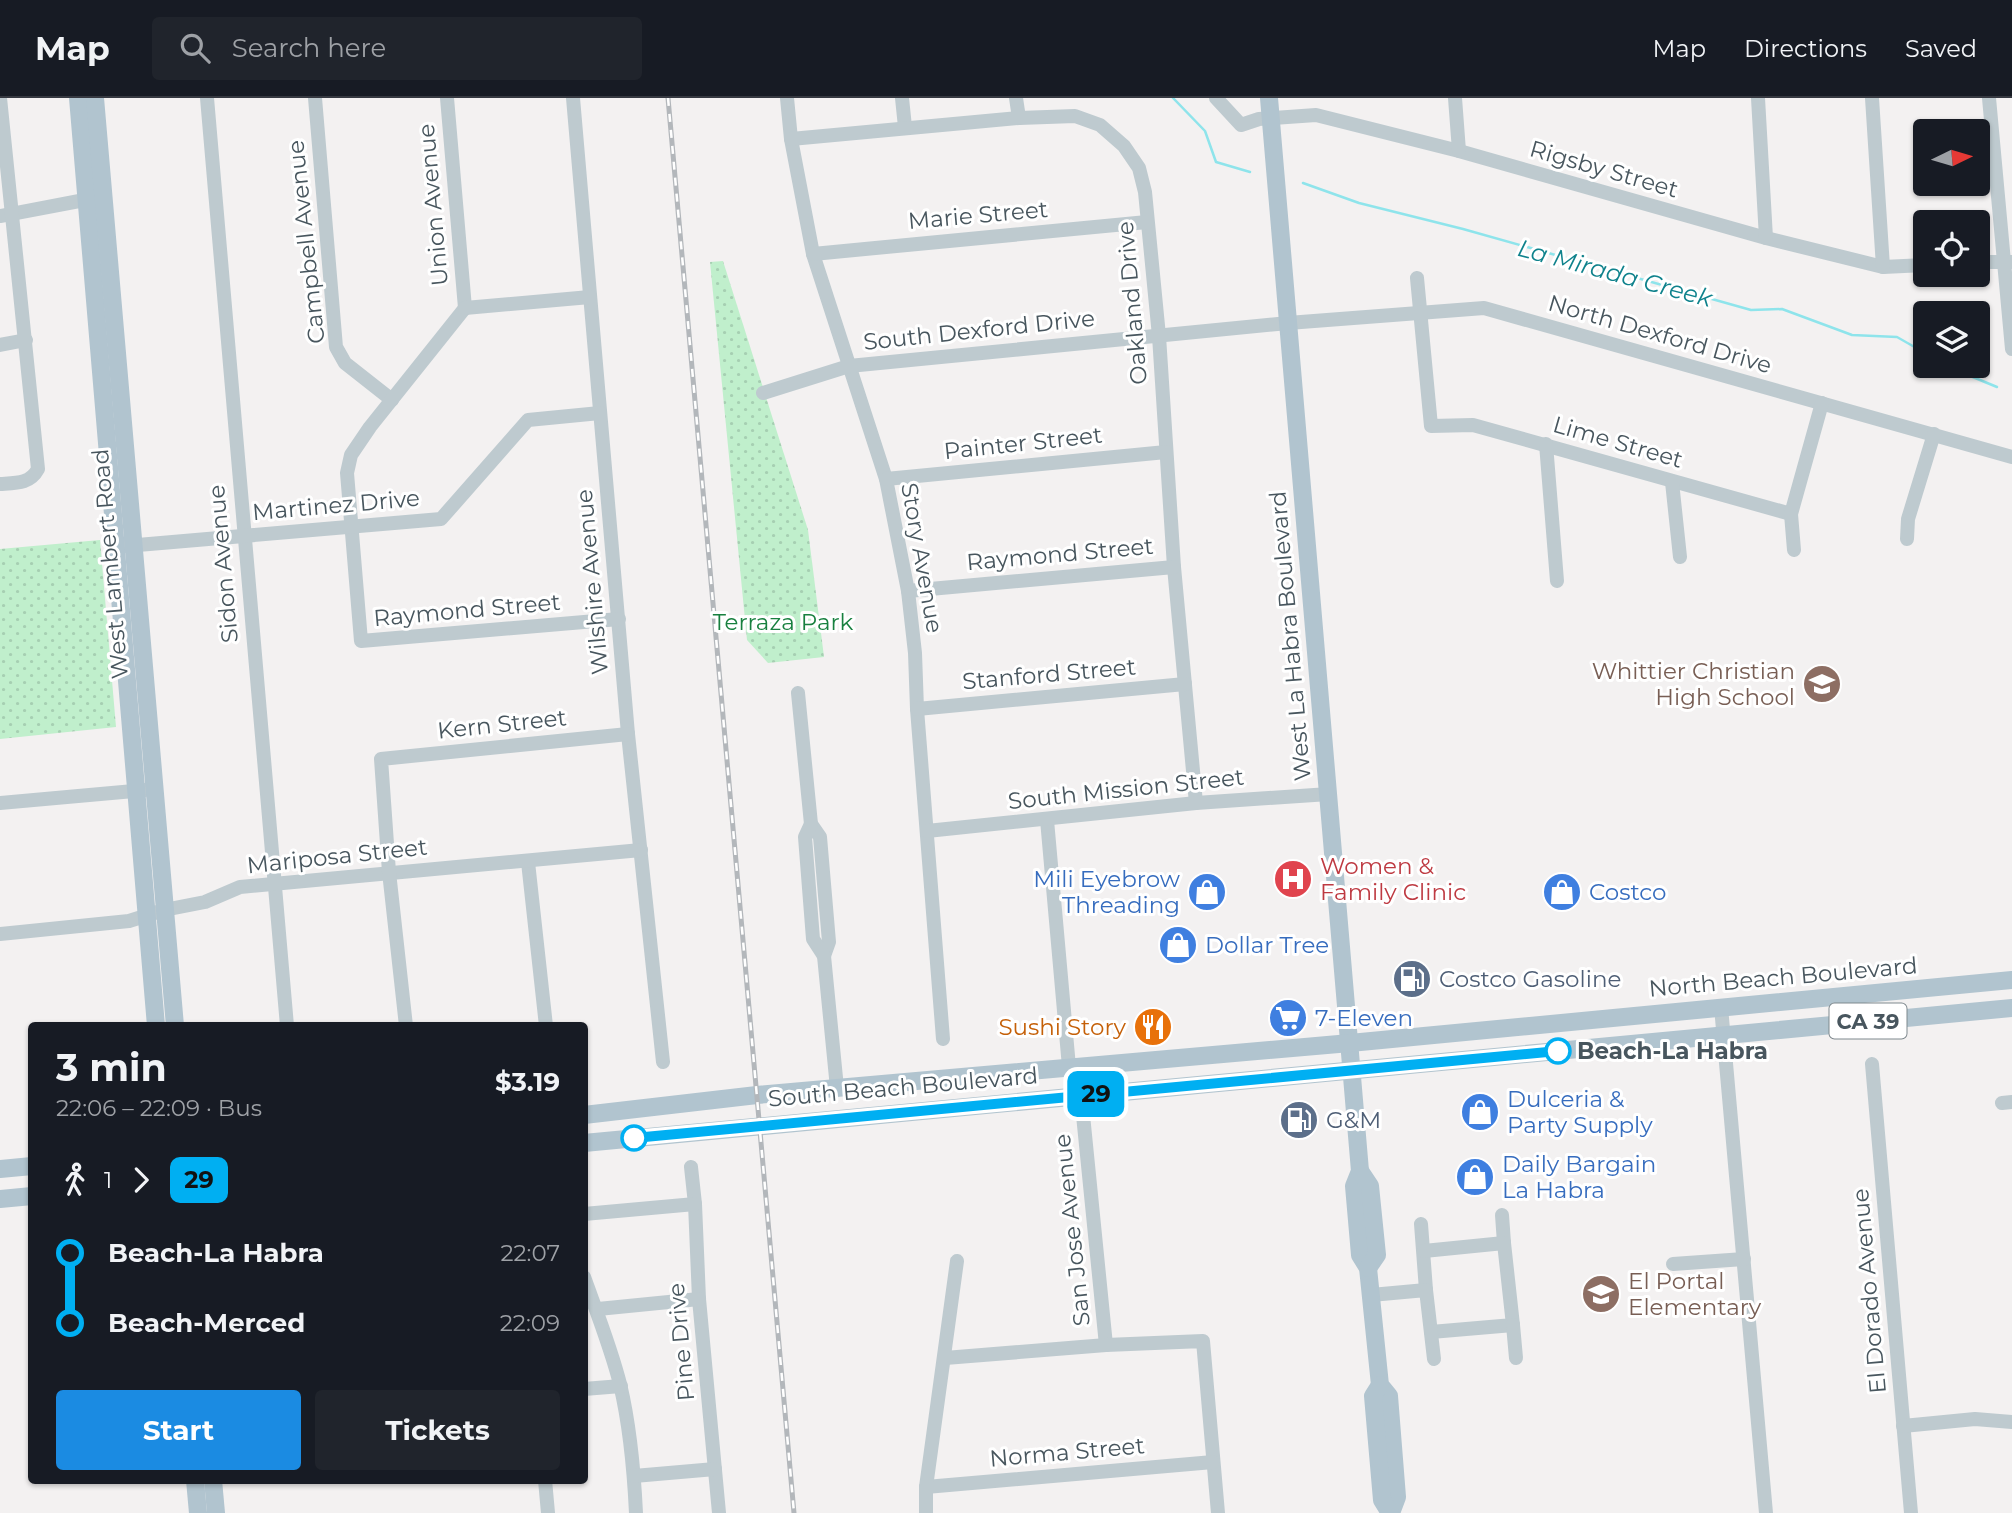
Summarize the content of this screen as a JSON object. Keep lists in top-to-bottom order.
{
  "streets": {
    "main road": [
      "West Lambert Road",
      "West La Habra Boulevard",
      "North Beach Boulevard",
      "CA 39",
      "South Beach Boulevard"
    ],
    "street": [
      "Rigsby Street",
      "Union Avenue",
      "Marie Street",
      "Campbell Avenue",
      "Oakland Drive",
      "South Dexford Drive",
      "North Dexford Drive",
      "Lime Street",
      "Painter Street",
      "Martinez Drive",
      "Raymond Street",
      "Story Avenue",
      "Sidon Avenue",
      "Wilshire Avenue",
      "Stanford Street",
      "Kern Street",
      "South Mission Street",
      "Mariposa Street",
      "San Jose Avenue",
      "El Dorado Avenue",
      "Pine Drive",
      "Norma Street"
    ]
  },
  "crossings": [
    ["Rigsby Street", "West La Habra Boulevard"],
    ["Marie Street", "Oakland Drive"],
    ["Marie Street", "Story Avenue"],
    ["Oakland Drive", "South Dexford Drive"],
    ["Oakland Drive", "Painter Street"],
    ["Oakland Drive", "Raymond Street"],
    ["Oakland Drive", "Story Avenue"],
    ["Oakland Drive", "Stanford Street"],
    ["Oakland Drive", "South Mission Street"],
    ["South Dexford Drive", "North Dexford Drive"],
    ["South Dexford Drive", "Story Avenue"],
    ["South Dexford Drive", "West La Habra Boulevard"],
    ["North Dexford Drive", "Lime Street"],
    ["North Dexford Drive", "West La Habra Boulevard"],
    ["Painter Street", "Story Avenue"],
    ["Martinez Drive", "Raymond Street"],
    ["Martinez Drive", "West Lambert Road"],
    ["Martinez Drive", "Sidon Avenue"],
    ["Martinez Drive", "Wilshire Avenue"],
    ["Raymond Street", "Story Avenue"],
    ["Raymond Street", "Wilshire Avenue"],
    ["Story Avenue", "Stanford Street"],
    ["Story Avenue", "South Mission Street"],
    ["West Lambert Road", "Mariposa Street"],
    ["Sidon Avenue", "Mariposa Street"],
    ["Wilshire Avenue", "Kern Street"],
    ["Wilshire Avenue", "Mariposa Street"],
    ["West La Habra Boulevard", "South Mission Street"],
    ["West La Habra Boulevard", "North Beach Boulevard"],
    ["West La Habra Boulevard", "CA 39"],
    ["West La Habra Boulevard", "South Beach Boulevard"],
    ["Kern Street", "Mariposa Street"],
    ["South Mission Street", "San Jose Avenue"],
    ["North Beach Boulevard", "South Beach Boulevard"],
    ["CA 39", "South Beach Boulevard"],
    ["South Beach Boulevard", "San Jose Avenue"]
  ],
  "water": ["La Mirada Creek"],
  "parks": ["Terraza Park"],
  "places": {
    "school or university": ["Whittier Christian High School", "El Portal Elementary"],
    "hospital": ["Women & Family Clinic"],
    "shop": [
      "Mili Eyebrow Threading",
      "Costco",
      "Dollar Tree",
      "Dulceria & Party Supply",
      "Daily Bargain La Habra"
    ],
    "fuel station": ["Costco Gasoline", "G&M"],
    "supermarket": ["7-Eleven"],
    "restaurant": ["Sushi Story"],
    "other": ["Beach-La Habra"]
  },
  "lines": ["bus line 29"],
  "north": "right",
  "page": {
    "header": "Map",
    "search": "Search here",
    "nav": ["Map", "Directions", "Saved"],
    "on_map": "29",
    "heading": ["3 min", "22:06 – 22:09 · Bus", "$3.19"],
    "legs": ["1", "29"],
    "list": [
      {
        "name": "Beach-La Habra",
        "value": "22:07"
      },
      {
        "name": "Beach-Merced",
        "value": "22:09"
      }
    ],
    "buttons": ["Start", "Tickets"]
  }
}
